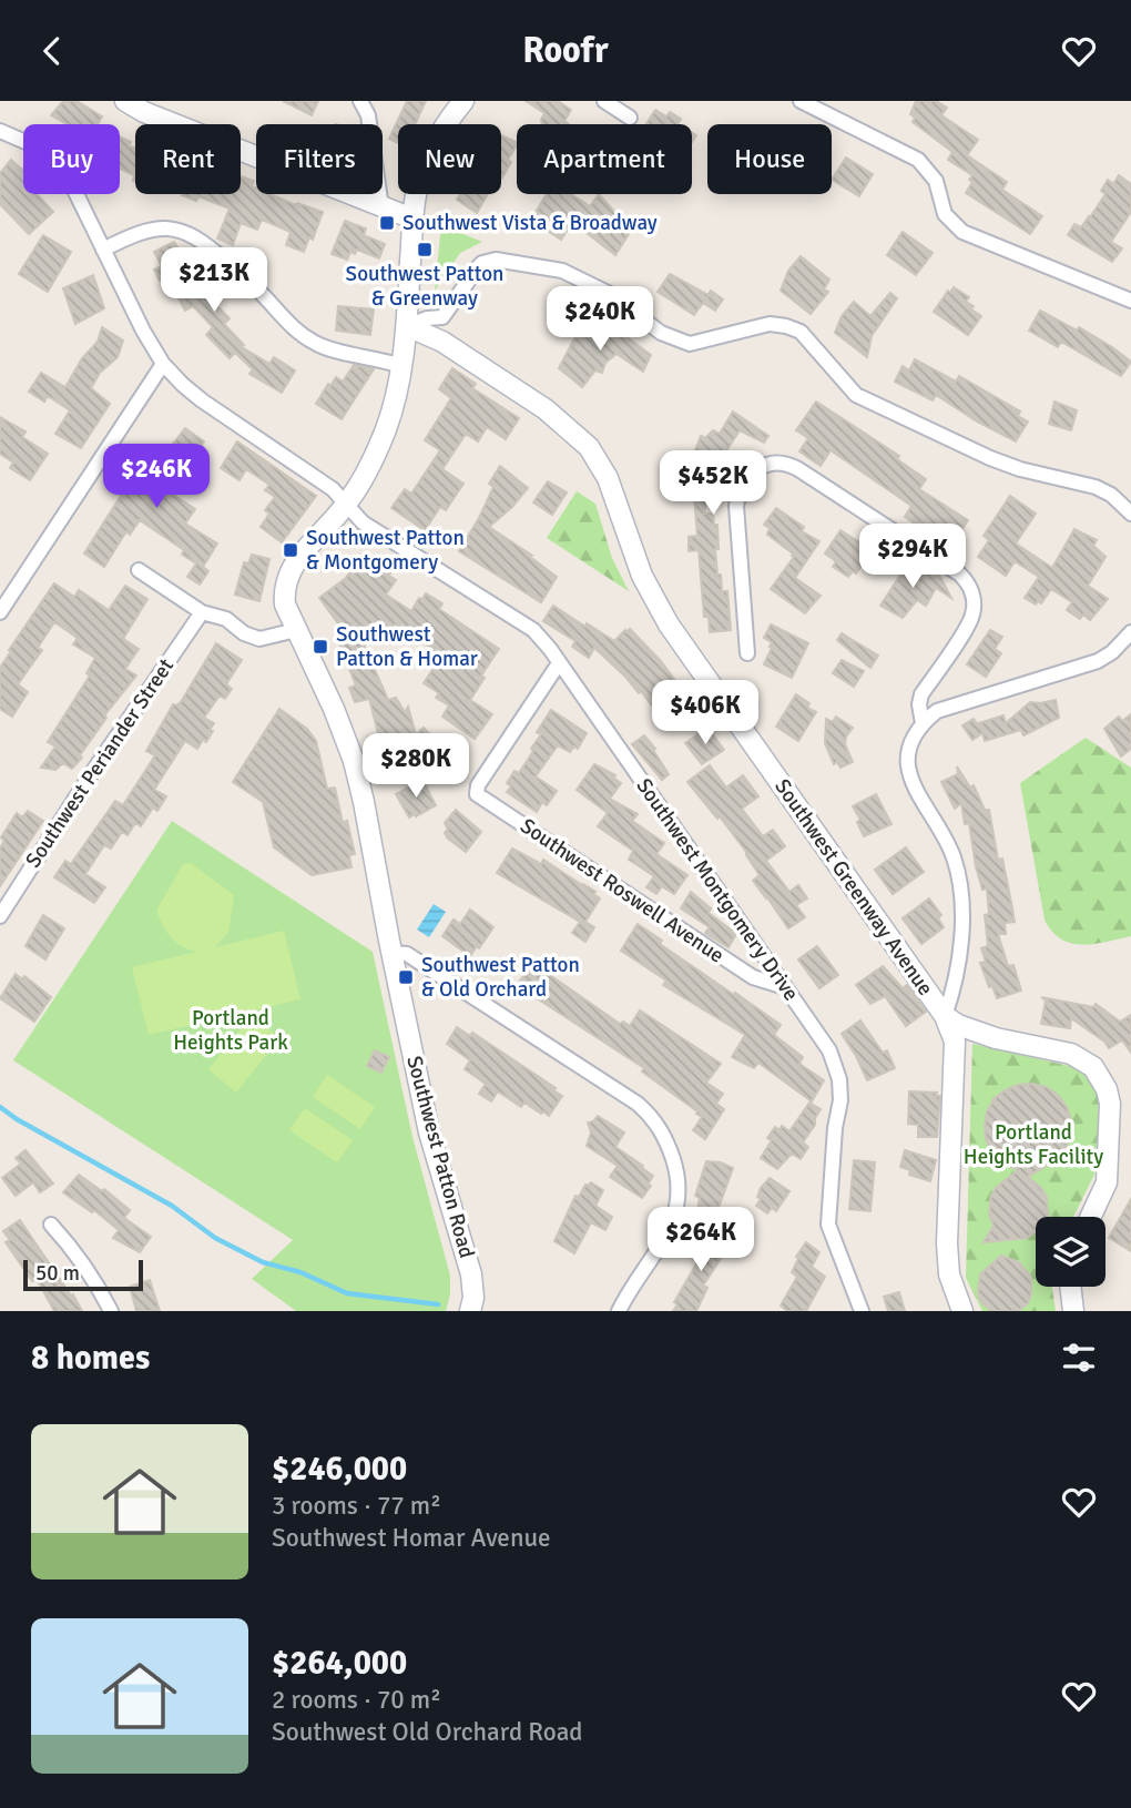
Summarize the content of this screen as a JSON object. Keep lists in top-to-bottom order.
{
  "streets": {
    "street": [
      "Southwest Periander Street",
      "Southwest Greenway Avenue",
      "Southwest Montgomery Drive",
      "Southwest Roswell Avenue",
      "Southwest Patton Road"
    ]
  },
  "crossings": [
    ["Southwest Greenway Avenue", "Southwest Patton Road"],
    ["Southwest Montgomery Drive", "Southwest Roswell Avenue"],
    ["Southwest Montgomery Drive", "Southwest Patton Road"]
  ],
  "parks": ["Portland Heights Park", "Portland Heights Facility"],
  "places": {
    "transit": [
      "Southwest Vista & Broadway",
      "Southwest Patton & Greenway",
      "Southwest Patton & Montgomery",
      "Southwest Patton & Homar",
      "Southwest Patton & Old Orchard"
    ]
  },
  "scale_bar": "50 m",
  "page": {
    "header": "Roofr",
    "chip": [
      "Buy",
      "Rent",
      "Filters",
      "New",
      "Apartment",
      "House"
    ],
    "price": [
      "$213K",
      "$240K",
      "$246K",
      "$452K",
      "$294K",
      "$406K",
      "$280K",
      "$264K"
    ],
    "scale": "50 m",
    "heading": "8 homes",
    "list": [
      {
        "name": "$246,000",
        "note": "3 rooms · 77 m² · Southwest Homar Avenue"
      },
      {
        "name": "$264,000",
        "note": "2 rooms · 70 m² · Southwest Old Orchard Road"
      }
    ]
  }
}
